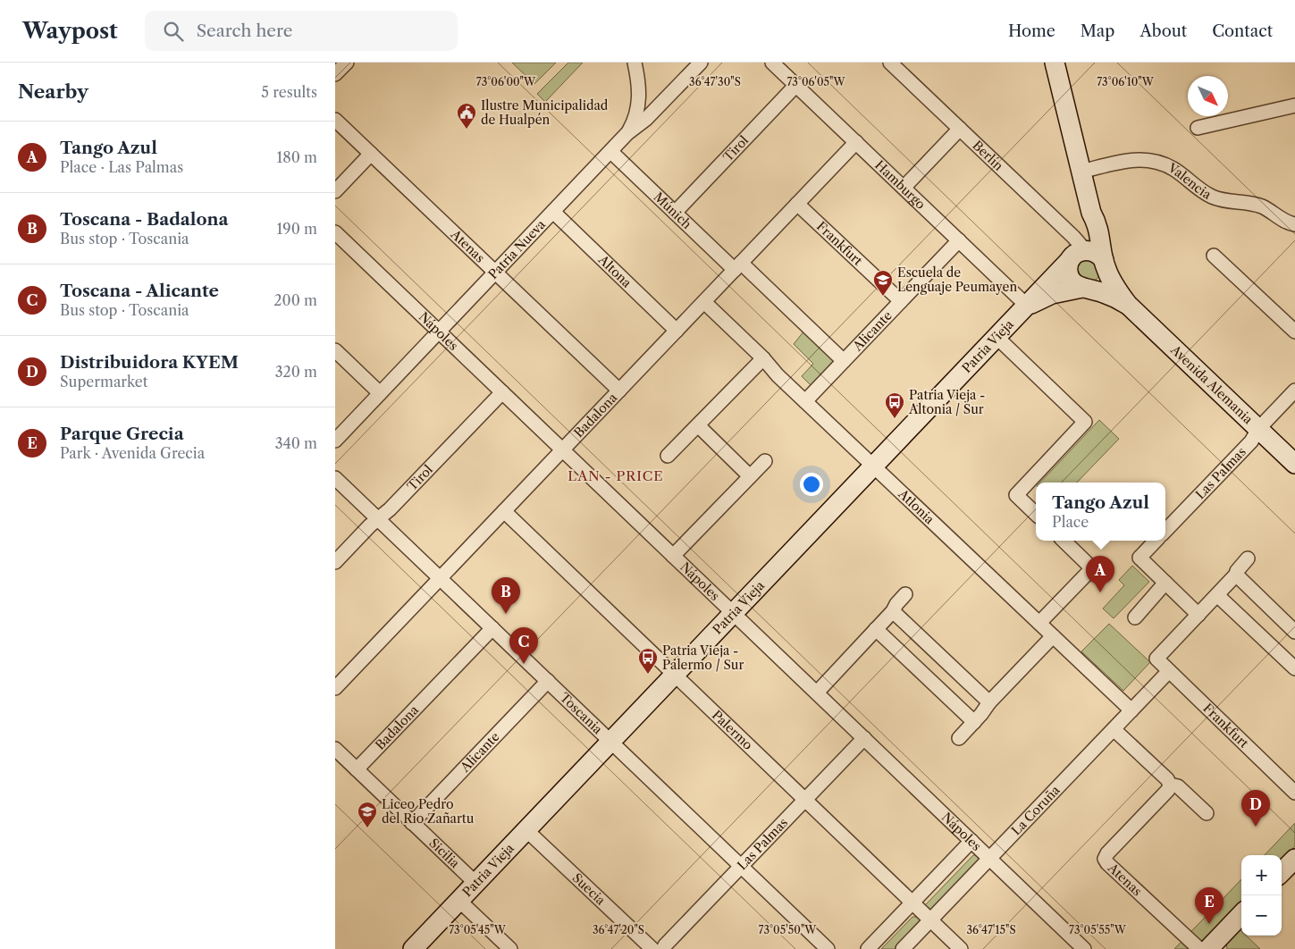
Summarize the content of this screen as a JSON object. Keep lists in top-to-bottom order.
{
  "streets": {
    "street": [
      "Tirol",
      "Berlín",
      "Valencia",
      "Hamburgo",
      "Múnich",
      "Frankfurt",
      "Atenas",
      "Patria Nueva",
      "Altona",
      "Alicante",
      "Nápoles",
      "Patria Vieja",
      "Avenida Alemania",
      "Badalona",
      "Las Palmas",
      "Atlonia",
      "Toscania",
      "Palermo",
      "La Coruña",
      "Sicilia",
      "Suecia"
    ]
  },
  "crossings": [
    ["Tirol", "Hamburgo"],
    ["Tirol", "Múnich"],
    ["Tirol", "Nápoles"],
    ["Tirol", "Toscania"],
    ["Berlín", "Patria Vieja"],
    ["Berlín", "Avenida Alemania"],
    ["Valencia", "Avenida Alemania"],
    ["Hamburgo", "Alicante"],
    ["Hamburgo", "Patria Vieja"],
    ["Hamburgo", "Badalona"],
    ["Múnich", "Patria Nueva"],
    ["Múnich", "Alicante"],
    ["Múnich", "Badalona"],
    ["Frankfurt", "Alicante"],
    ["Frankfurt", "Badalona"],
    ["Frankfurt", "La Coruña"],
    ["Atenas", "Patria Nueva"],
    ["Atenas", "Badalona"],
    ["Patria Nueva", "Altona"],
    ["Patria Nueva", "Nápoles"],
    ["Altona", "Badalona"],
    ["Alicante", "Atlonia"],
    ["Alicante", "Toscania"],
    ["Alicante", "Sicilia"],
    ["Nápoles", "Patria Vieja"],
    ["Nápoles", "Badalona"],
    ["Nápoles", "Las Palmas"],
    ["Nápoles", "La Coruña"],
    ["Patria Vieja", "Avenida Alemania"],
    ["Patria Vieja", "Atlonia"],
    ["Patria Vieja", "Toscania"],
    ["Patria Vieja", "Palermo"],
    ["Patria Vieja", "Sicilia"],
    ["Patria Vieja", "Suecia"],
    ["Avenida Alemania", "Las Palmas"],
    ["Badalona", "Atlonia"],
    ["Badalona", "Toscania"],
    ["Badalona", "Palermo"],
    ["Badalona", "Sicilia"],
    ["Las Palmas", "Toscania"],
    ["Las Palmas", "Palermo"],
    ["Atlonia", "La Coruña"],
    ["Palermo", "La Coruña"]
  ],
  "districts": ["LAN - PRICE"],
  "places": {
    "public building": ["Ilustre Municipalidad de Hualpén"],
    "school or university": ["Escuela de Lenguaje Peumayen", "Liceo Pedro del Rio Zañartu"],
    "bus stop": ["Patria Vieja - Altonia / Sur", "Patria Vieja - Palermo / Sur"]
  },
  "north": "bottom right",
  "page": {
    "header": "Waypost",
    "search": "Search here",
    "nav": [
      "Home",
      "Map",
      "About",
      "Contact"
    ],
    "heading": ["Nearby", "5 results"],
    "list": [
      {
        "mark": "A",
        "name": "Tango Azul",
        "note": "Place · Las Palmas",
        "value": "180 m"
      },
      {
        "mark": "B",
        "name": "Toscana - Badalona",
        "note": "Bus stop · Toscania",
        "value": "190 m"
      },
      {
        "mark": "C",
        "name": "Toscana - Alicante",
        "note": "Bus stop · Toscania",
        "value": "200 m"
      },
      {
        "mark": "D",
        "name": "Distribuidora KYEM",
        "note": "Supermarket",
        "value": "320 m"
      },
      {
        "mark": "E",
        "name": "Parque Grecia",
        "note": "Park · Avenida Grecia",
        "value": "340 m"
      }
    ],
    "popup": ["Tango Azul", "Place"],
    "pins": [
      "A",
      "B",
      "C",
      "D",
      "E"
    ],
    "map_buttons": ["+", "−"]
  },
  "coordinates": [
    "73°06'00\"W",
    "73°06'05\"W",
    "73°06'10\"W",
    "36°47'30\"S",
    "36°47'20\"S",
    "36°47'15\"S",
    "73°05'45\"W",
    "73°05'50\"W",
    "73°05'55\"W"
  ]
}
